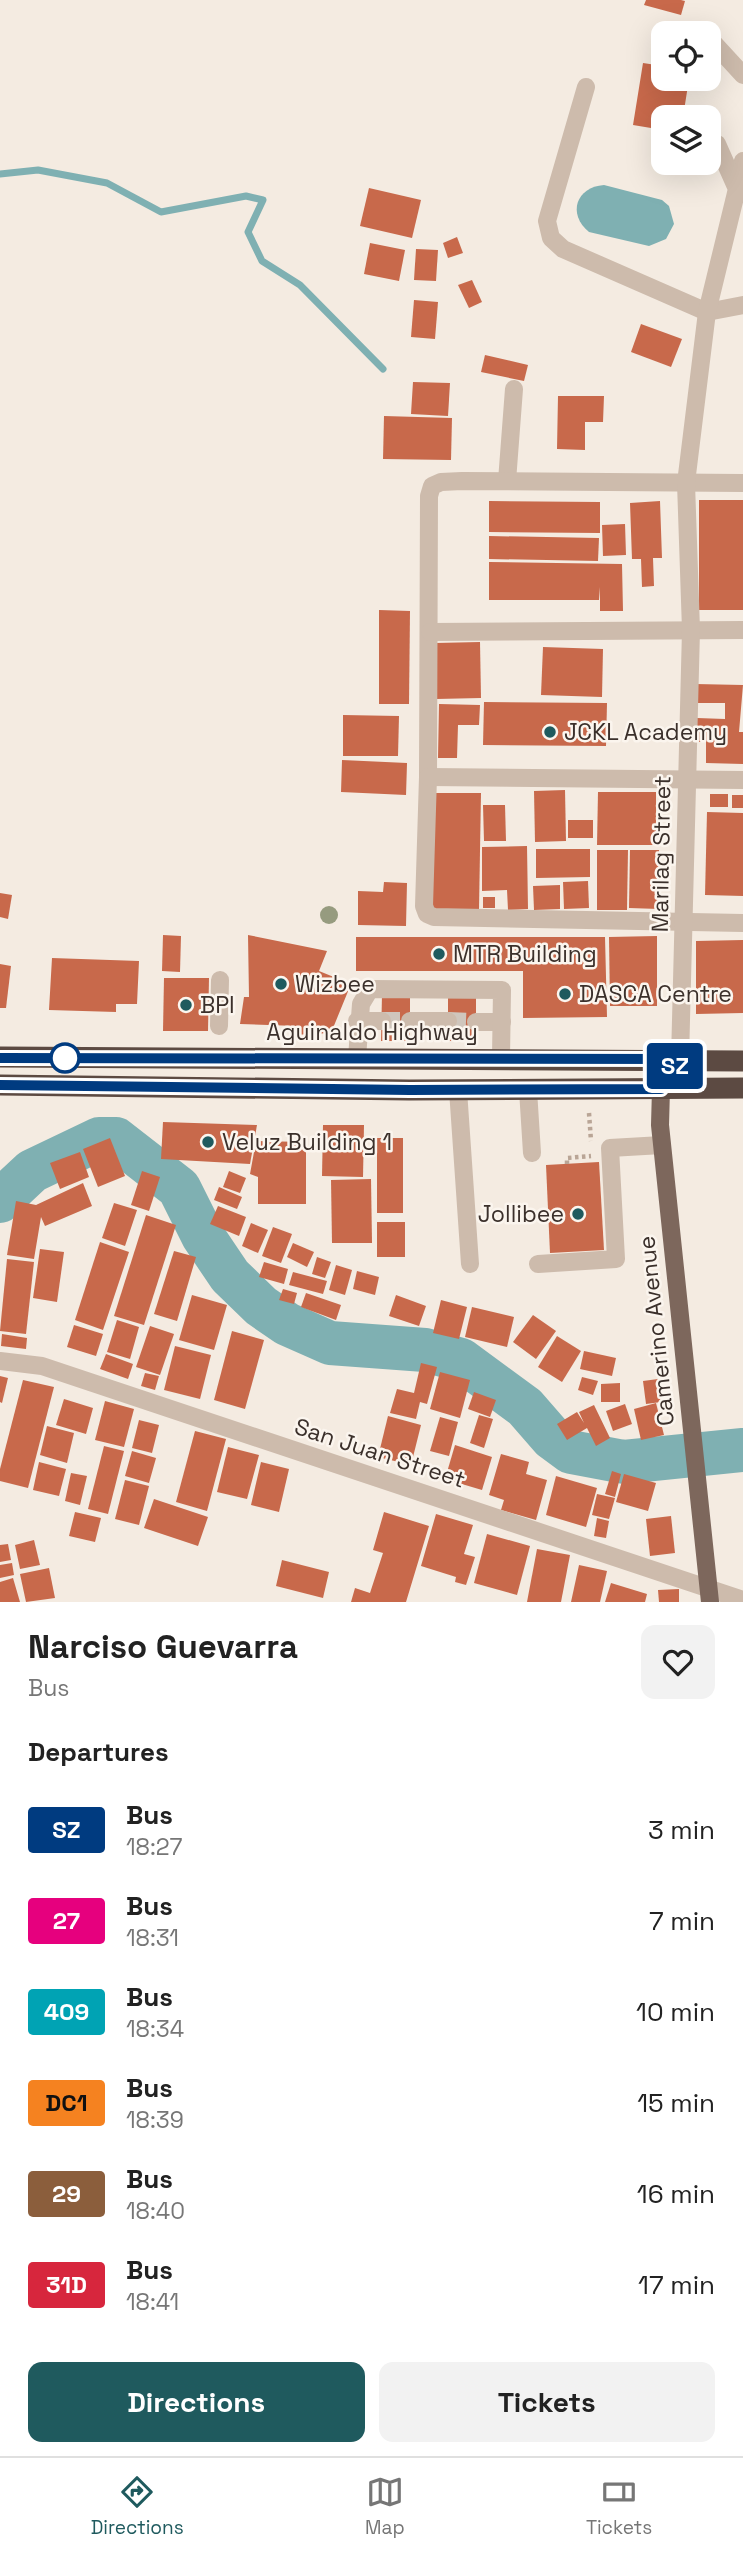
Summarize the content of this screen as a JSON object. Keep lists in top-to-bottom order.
{
  "streets": {
    "highway": ["Aguinaldo Highway"],
    "main road": ["Camerino Avenue"],
    "street": ["Marilag Street", "San Juan Street"]
  },
  "crossings": [
    ["Marilag Street", "Aguinaldo Highway"],
    ["Camerino Avenue", "San Juan Street"]
  ],
  "places": [
    "JCKL Academy",
    "MTR Building",
    "Wizbee",
    "DASCA Centre",
    "BPI",
    "Veluz Building 1",
    "Jollibee"
  ],
  "lines": ["bus line SZ"],
  "page": {
    "on_map": "SZ",
    "heading": [
      ["Narciso Guevarra", "Bus"],
      "Departures"
    ],
    "list": [
      {
        "mark": "SZ",
        "name": "Bus",
        "note": "18:27",
        "value": "3 min"
      },
      {
        "mark": "27",
        "name": "Bus",
        "note": "18:31",
        "value": "7 min"
      },
      {
        "mark": "409",
        "name": "Bus",
        "note": "18:34",
        "value": "10 min"
      },
      {
        "mark": "DC1",
        "name": "Bus",
        "note": "18:39",
        "value": "15 min"
      },
      {
        "mark": "29",
        "name": "Bus",
        "note": "18:40",
        "value": "16 min"
      },
      {
        "mark": "31D",
        "name": "Bus",
        "note": "18:41",
        "value": "17 min"
      }
    ],
    "buttons": ["Directions", "Tickets"],
    "tabs": ["Directions", "Map", "Tickets"]
  }
}
